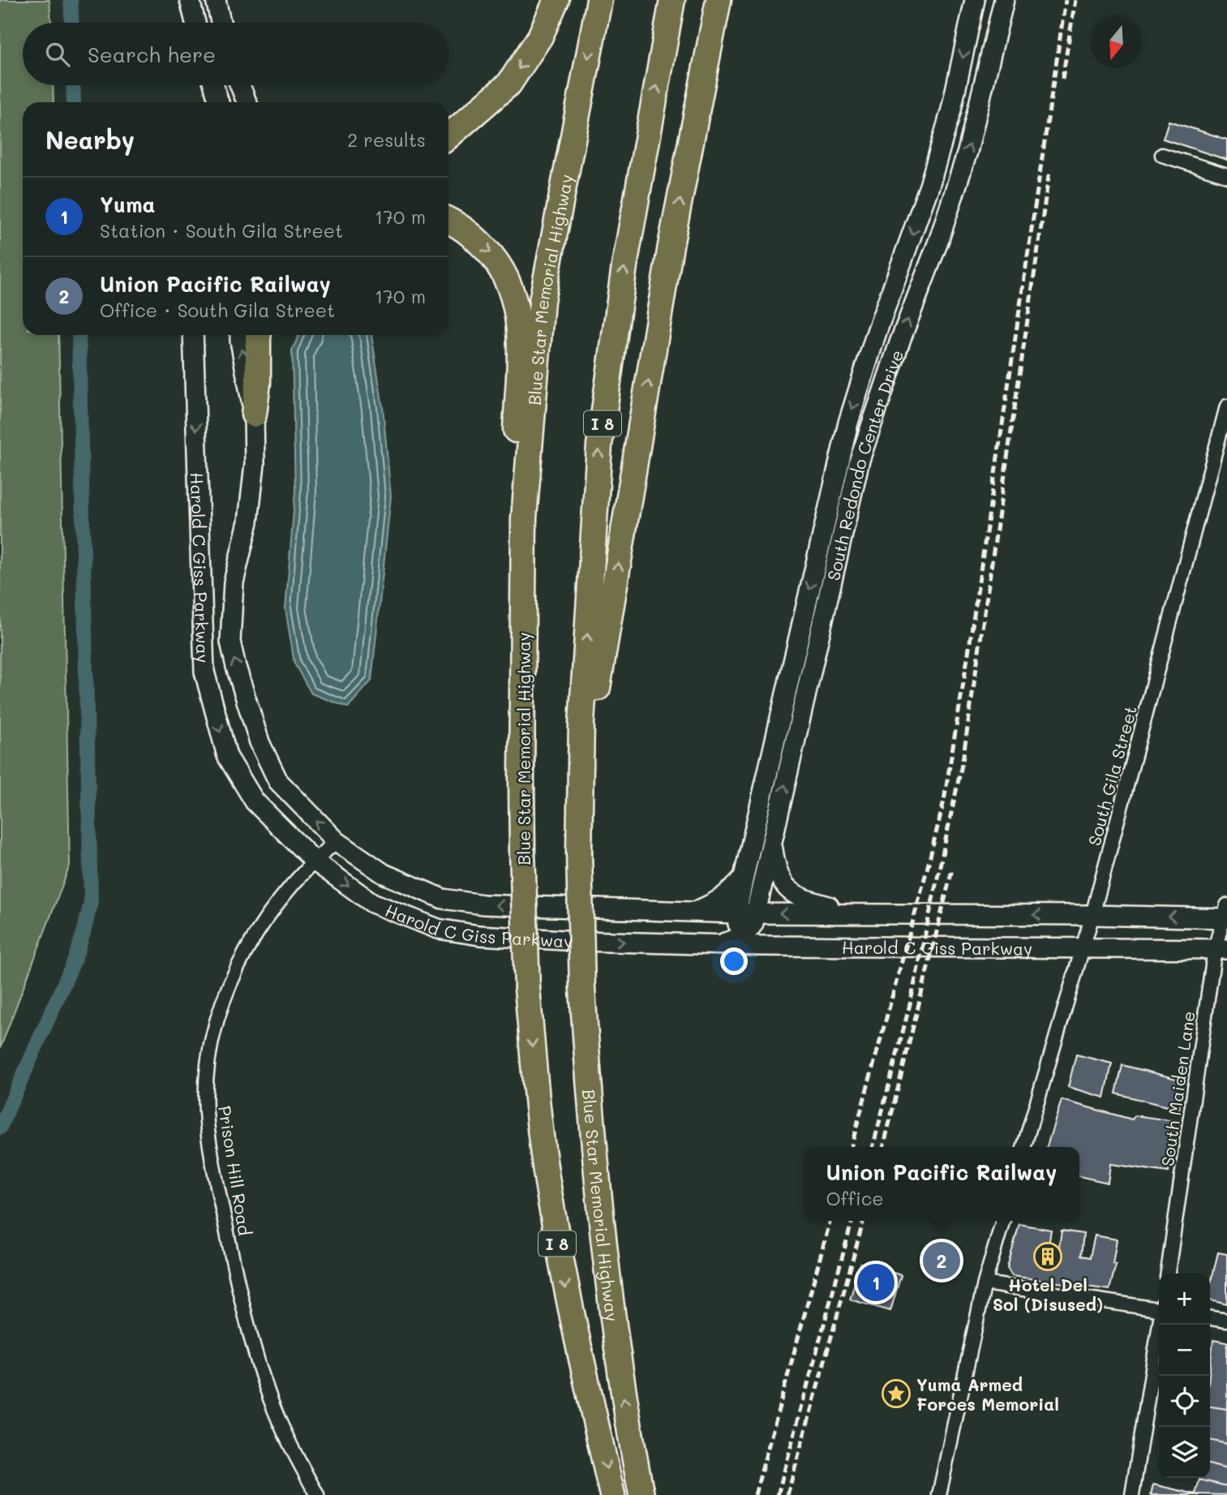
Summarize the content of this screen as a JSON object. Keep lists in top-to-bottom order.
{
  "streets": {
    "highway": ["Blue Star Memorial Highway", "I 8"],
    "main road": ["South Redondo Center Drive", "Harold C Giss Parkway"],
    "street": ["South Gila Street", "South Maiden Lane", "Prison Hill Road"]
  },
  "crossings": [
    ["South Redondo Center Drive", "Harold C Giss Parkway"],
    ["Harold C Giss Parkway", "South Gila Street"],
    ["Harold C Giss Parkway", "South Maiden Lane"],
    ["Harold C Giss Parkway", "Prison Hill Road"]
  ],
  "places": {
    "building": ["Hotel Del Sol (Disused)"],
    "place": ["Yuma Armed Forces Memorial"]
  },
  "north": "bottom",
  "page": {
    "search": "Search here",
    "heading": ["Nearby", "2 results"],
    "list": [
      {
        "mark": "1",
        "name": "Yuma",
        "note": "Station · South Gila Street",
        "value": "170 m"
      },
      {
        "mark": "2",
        "name": "Union Pacific Railway",
        "note": "Office · South Gila Street",
        "value": "170 m"
      }
    ],
    "popup": ["Union Pacific Railway", "Office"],
    "pins": ["2", "1"],
    "map_buttons": ["+", "−"]
  }
}
